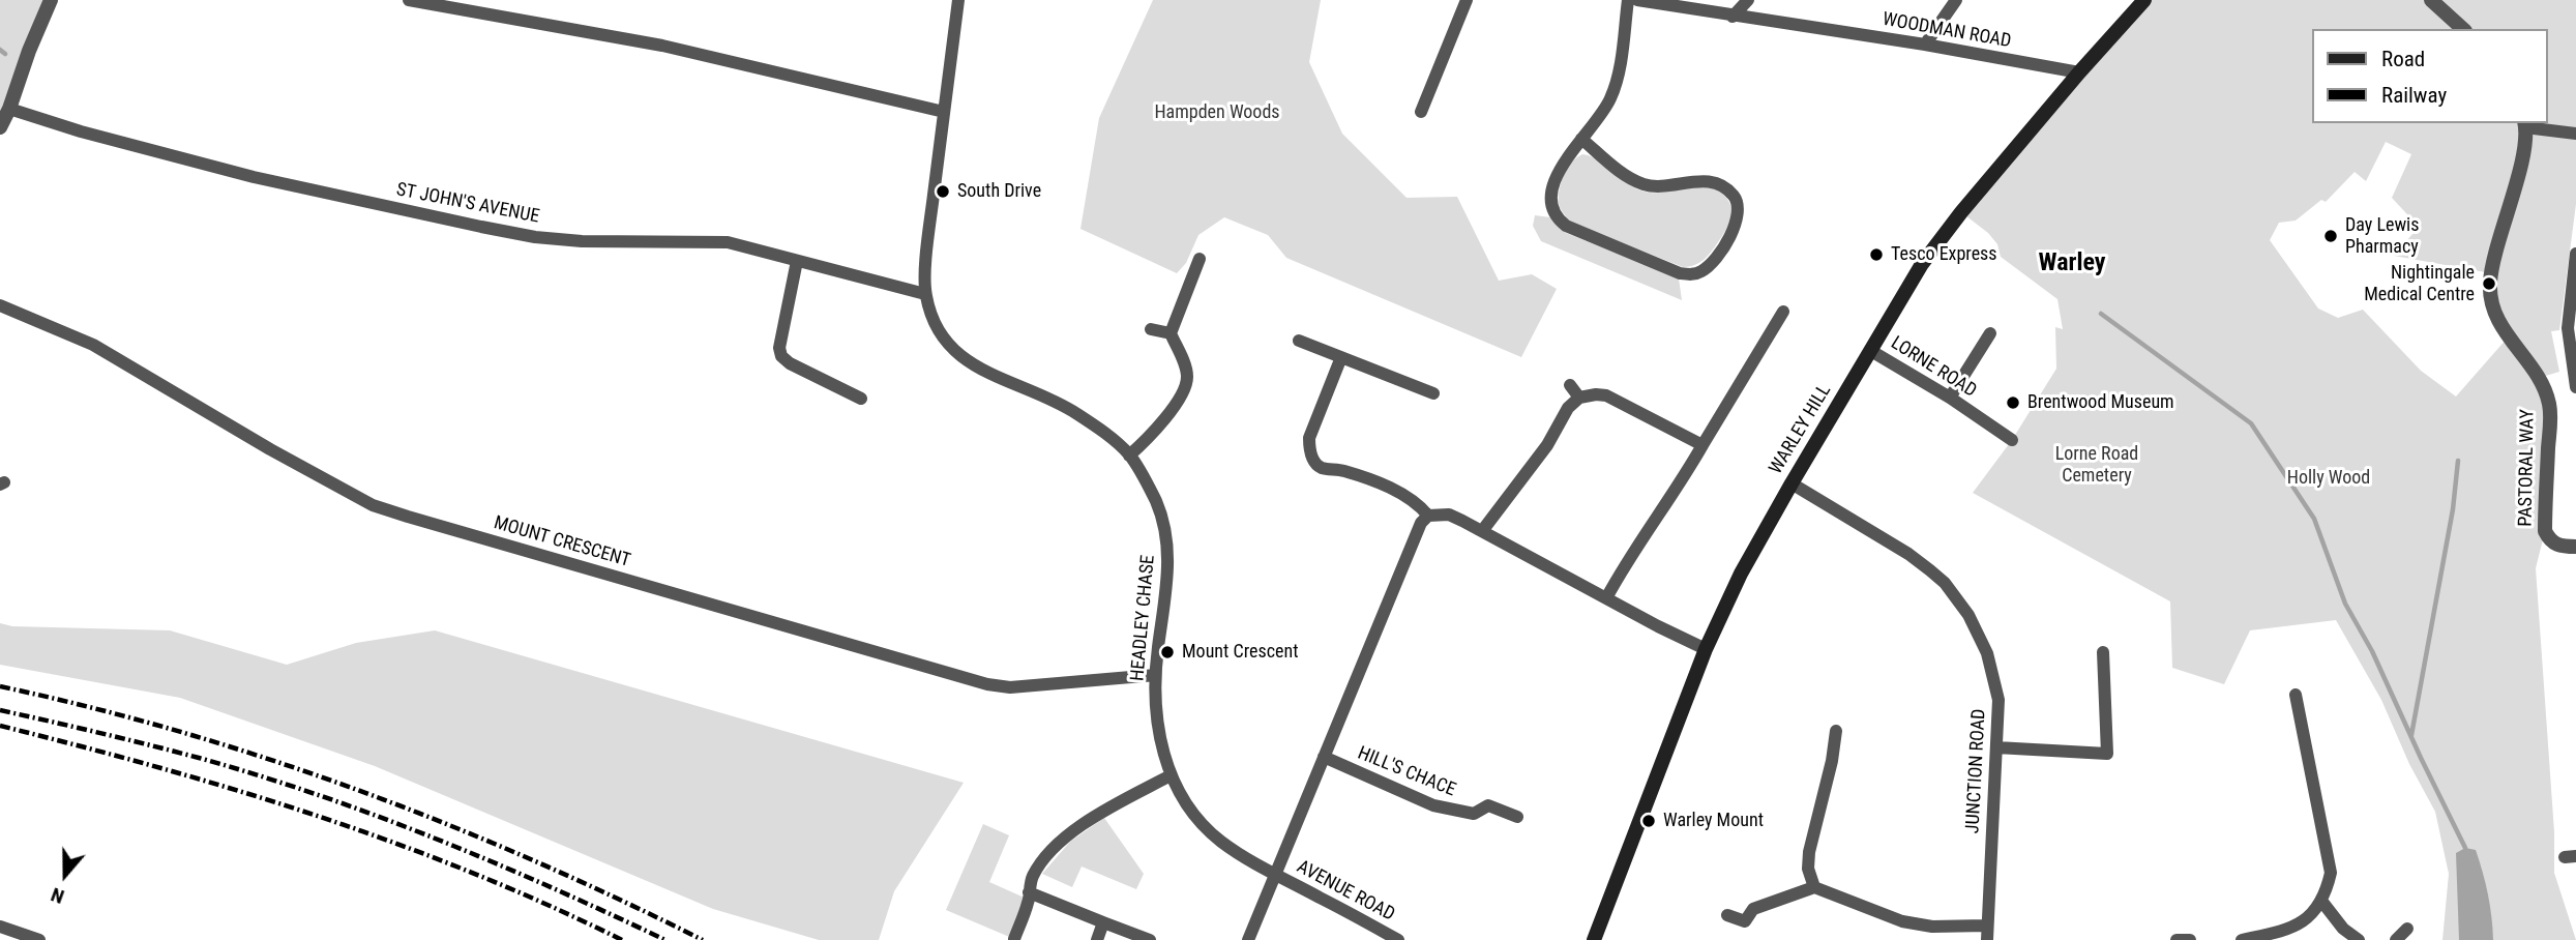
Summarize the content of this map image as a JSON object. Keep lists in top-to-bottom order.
{
  "streets": {
    "main road": ["WARLEY HILL"],
    "street": [
      "WOODMAN ROAD",
      "ST JOHN'S AVENUE",
      "LORNE ROAD",
      "PASTORAL WAY",
      "MOUNT CRESCENT",
      "HEADLEY CHASE",
      "JUNCTION ROAD",
      "HILL'S CHACE",
      "AVENUE ROAD"
    ]
  },
  "crossings": [
    ["WOODMAN ROAD", "WARLEY HILL"],
    ["ST JOHN'S AVENUE", "HEADLEY CHASE"],
    ["LORNE ROAD", "WARLEY HILL"],
    ["WARLEY HILL", "JUNCTION ROAD"],
    ["MOUNT CRESCENT", "HEADLEY CHASE"],
    ["HEADLEY CHASE", "AVENUE ROAD"]
  ],
  "districts": ["Warley"],
  "parks": ["Hampden Woods", "Lorne Road Cemetery", "Holly Wood"],
  "places": [
    "South Drive",
    "Day Lewis Pharmacy",
    "Tesco Express",
    "Nightingale Medical Centre",
    "Brentwood Museum",
    "Mount Crescent",
    "Warley Mount"
  ],
  "legend": ["Road", "Railway"],
  "north": "bottom"
}
